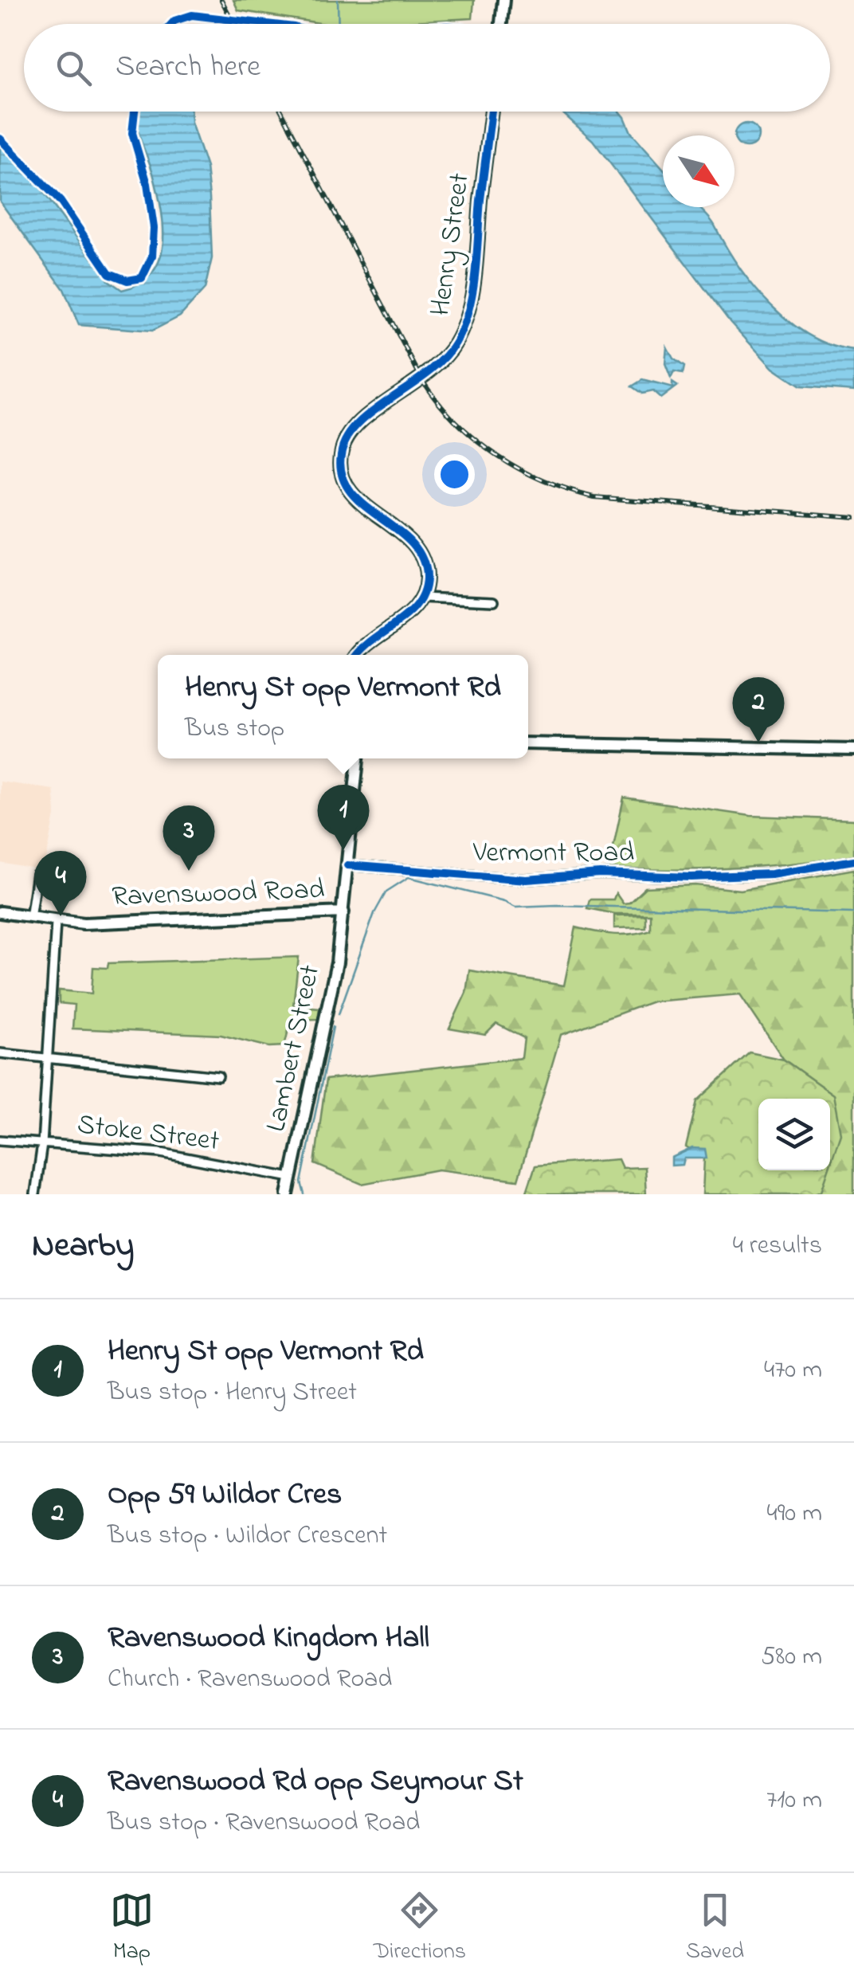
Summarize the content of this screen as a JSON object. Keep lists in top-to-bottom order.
{
  "streets": {
    "street": [
      "Henry Street",
      "Vermont Road",
      "Ravenswood Road",
      "Lambert Street",
      "Stoke Street"
    ]
  },
  "crossings": [
    ["Ravenswood Road", "Lambert Street"],
    ["Lambert Street", "Stoke Street"]
  ],
  "north": "bottom right",
  "page": {
    "search": "Search here",
    "popup": ["Henry St opp Vermont Rd", "Bus stop"],
    "pins": [
      "2",
      "1",
      "3",
      "4"
    ],
    "heading": ["Nearby", "4 results"],
    "list": [
      {
        "mark": "1",
        "name": "Henry St opp Vermont Rd",
        "note": "Bus stop · Henry Street",
        "value": "470 m"
      },
      {
        "mark": "2",
        "name": "Opp 59 Wildor Cres",
        "note": "Bus stop · Wildor Crescent",
        "value": "490 m"
      },
      {
        "mark": "3",
        "name": "Ravenswood Kingdom Hall",
        "note": "Church · Ravenswood Road",
        "value": "580 m"
      },
      {
        "mark": "4",
        "name": "Ravenswood Rd opp Seymour St",
        "note": "Bus stop · Ravenswood Road",
        "value": "710 m"
      }
    ],
    "nav": ["Map", "Directions", "Saved"]
  }
}
